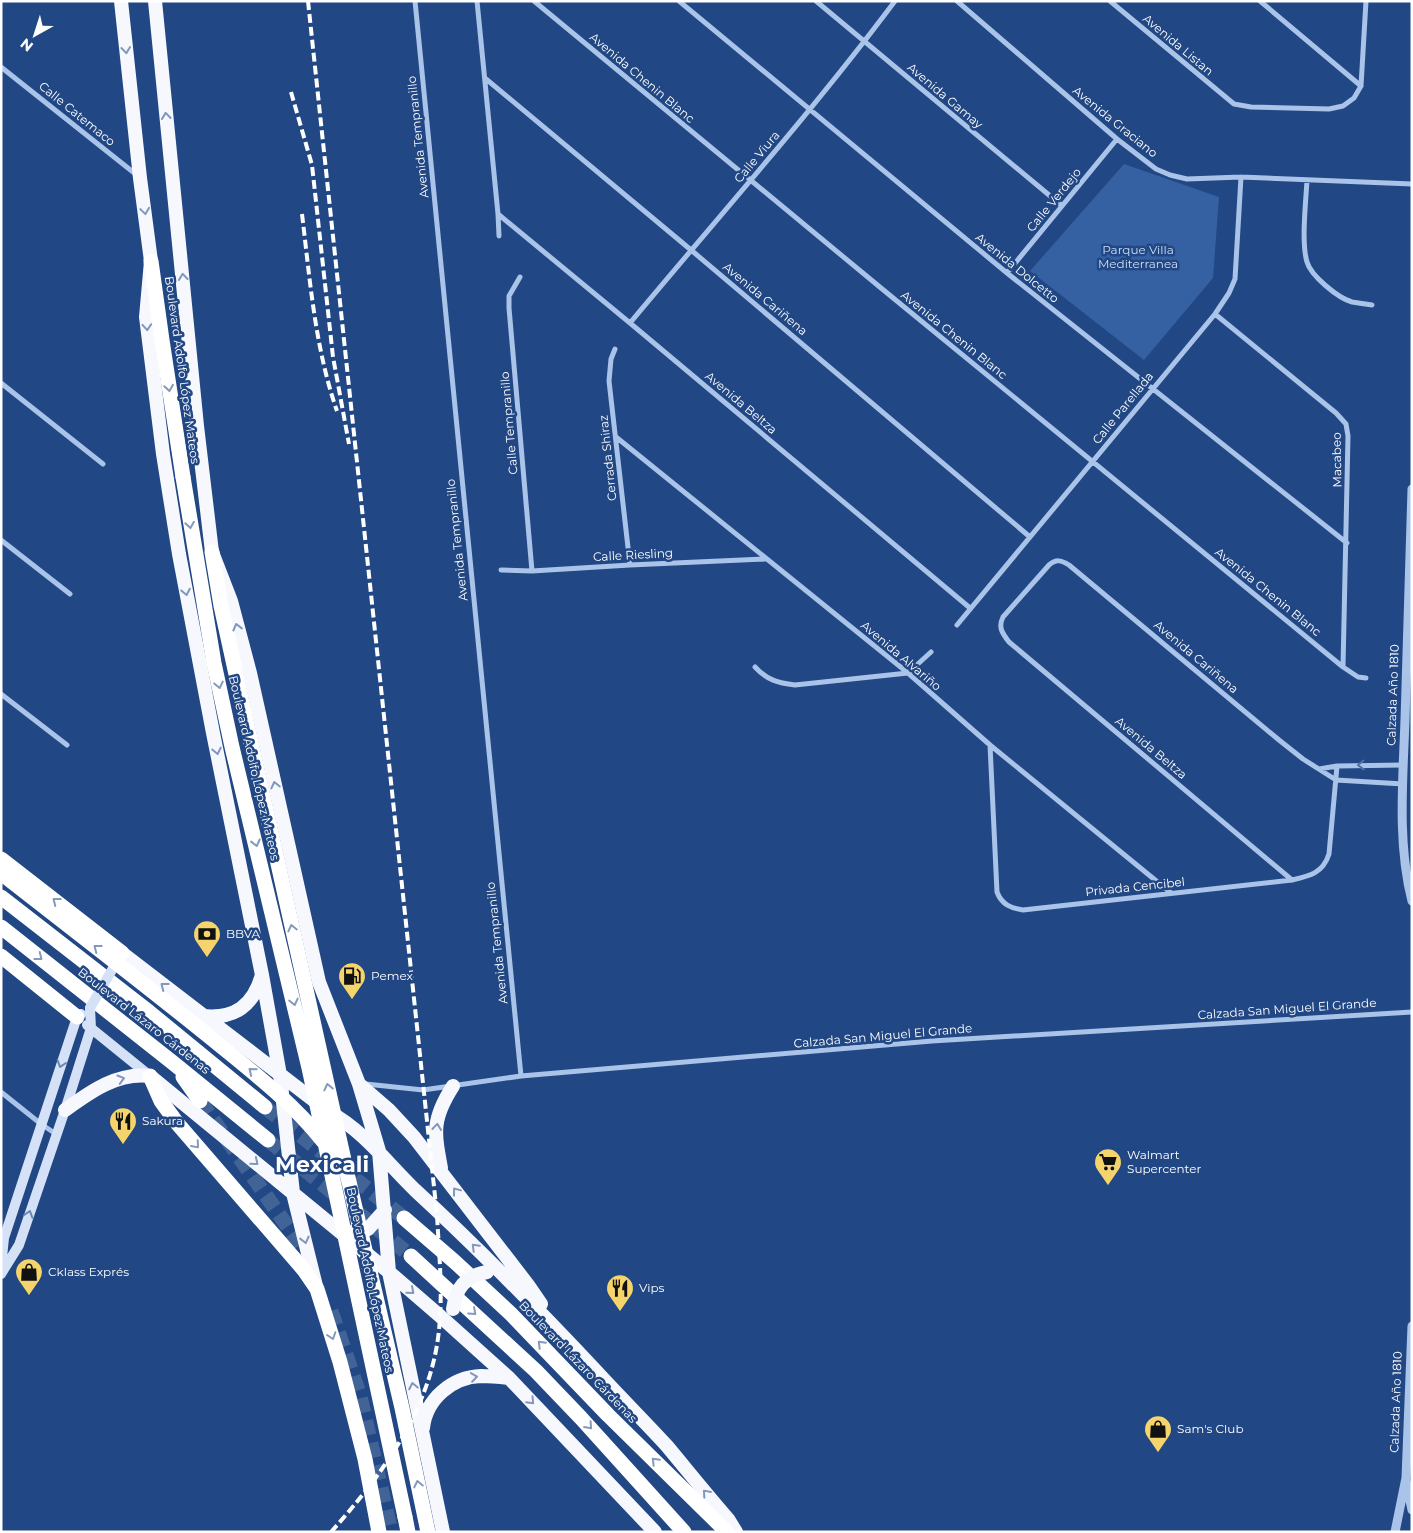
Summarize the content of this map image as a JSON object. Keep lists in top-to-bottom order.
{
  "streets": {
    "highway": ["Boulevard Adolfo López Mateos", "Boulevard Lázaro Cárdenas"],
    "street": [
      "Avenida Listan",
      "Avenida Chenin Blanc",
      "Avenida Gamay",
      "Calle Catemaco",
      "Avenida Graciano",
      "Avenida Tempranillo",
      "Calle Viura",
      "Calle Verdejo",
      "Avenida Dolcetto",
      "Avenida Cariñena",
      "Avenida Beltza",
      "Calle Parellada",
      "Calle Tempranillo",
      "Cerrada Shiraz",
      "Macabeo",
      "Calle Riesling",
      "Avenida Alvariño",
      "Calzada Año 1810",
      "Privada Cencibel",
      "Calzada San Miguel El Grande"
    ]
  },
  "crossings": [
    ["Avenida Chenin Blanc", "Calle Viura"],
    ["Avenida Chenin Blanc", "Calle Parellada"],
    ["Avenida Chenin Blanc", "Macabeo"],
    ["Avenida Gamay", "Calle Viura"],
    ["Avenida Gamay", "Calle Verdejo"],
    ["Calle Catemaco", "Boulevard Adolfo López Mateos"],
    ["Avenida Graciano", "Calle Verdejo"],
    ["Avenida Graciano", "Calle Parellada"],
    ["Avenida Tempranillo", "Calzada San Miguel El Grande"],
    ["Calle Viura", "Avenida Dolcetto"],
    ["Calle Viura", "Avenida Cariñena"],
    ["Calle Viura", "Avenida Beltza"],
    ["Calle Verdejo", "Avenida Dolcetto"],
    ["Avenida Dolcetto", "Calle Parellada"],
    ["Avenida Dolcetto", "Macabeo"],
    ["Avenida Cariñena", "Avenida Beltza"],
    ["Avenida Cariñena", "Calle Parellada"],
    ["Avenida Cariñena", "Calzada Año 1810"],
    ["Avenida Cariñena", "Privada Cencibel"],
    ["Avenida Beltza", "Calle Parellada"],
    ["Avenida Beltza", "Privada Cencibel"],
    ["Calle Parellada", "Macabeo"],
    ["Calle Tempranillo", "Calle Riesling"],
    ["Cerrada Shiraz", "Calle Riesling"],
    ["Cerrada Shiraz", "Avenida Alvariño"],
    ["Calle Riesling", "Avenida Alvariño"],
    ["Avenida Alvariño", "Privada Cencibel"]
  ],
  "districts": ["Mexicali"],
  "parks": ["Parque Villa Mediterranea"],
  "places": {
    "bank": ["BBVA"],
    "fuel station": ["Pemex"],
    "restaurant": ["Sakura", "Vips"],
    "supermarket": ["Walmart Supercenter"],
    "shop": ["Cklass Exprés", "Sam's Club"]
  },
  "north": "bottom left"
}
